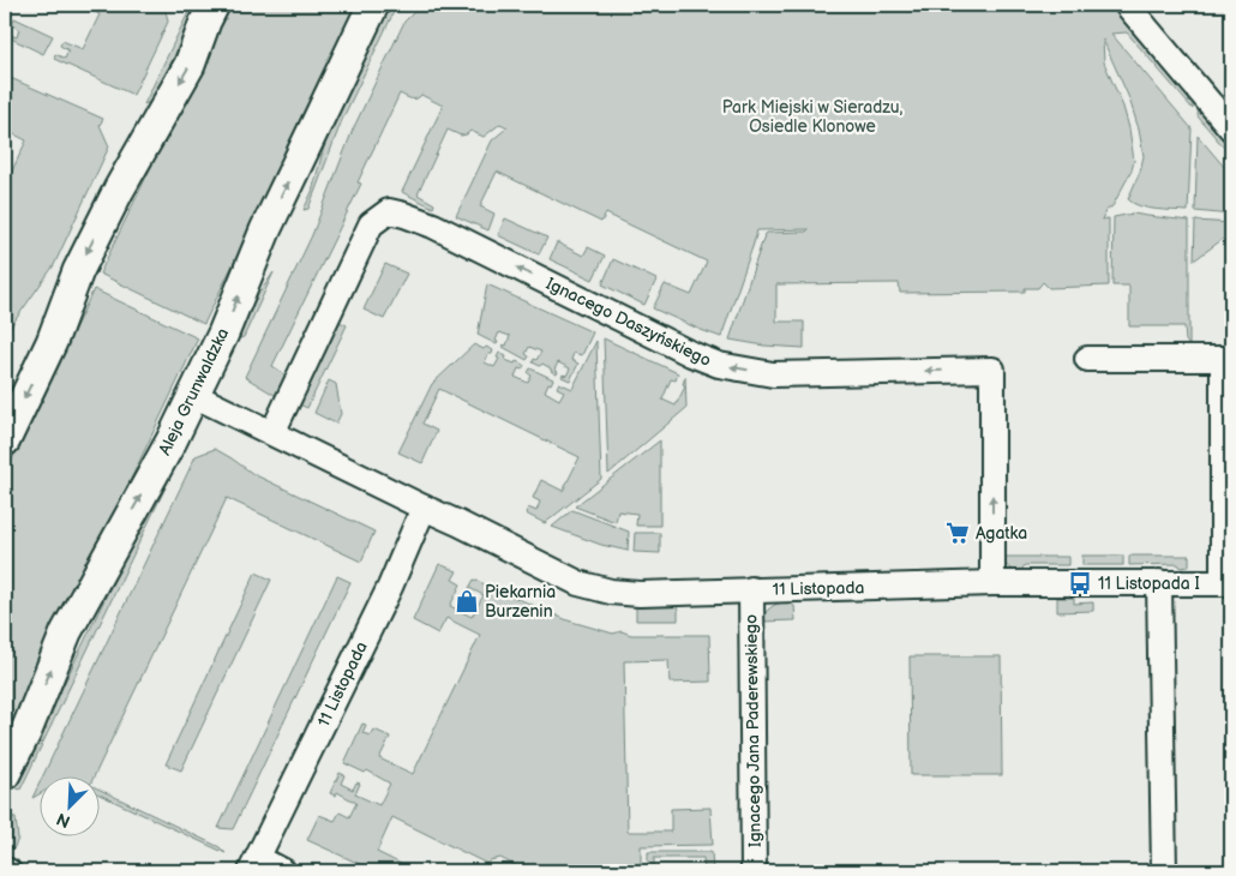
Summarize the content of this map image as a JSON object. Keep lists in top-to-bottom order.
{
  "streets": {
    "street": [
      "Ignacego Daszyńskiego",
      "Aleja Grunwaldzka",
      "11 Listopada",
      "Ignacego Jana Paderewskiego"
    ]
  },
  "crossings": [
    ["Ignacego Daszyńskiego", "11 Listopada"],
    ["Aleja Grunwaldzka", "11 Listopada"],
    ["11 Listopada", "Ignacego Jana Paderewskiego"]
  ],
  "parks": ["Park Miejski w Sieradzu, Osiedle Klonowe"],
  "places": {
    "supermarket": ["Agatka"],
    "bus stop": ["11 Listopada I"],
    "shop": ["Piekarnia Burzenin"]
  },
  "north": "bottom left"
}
